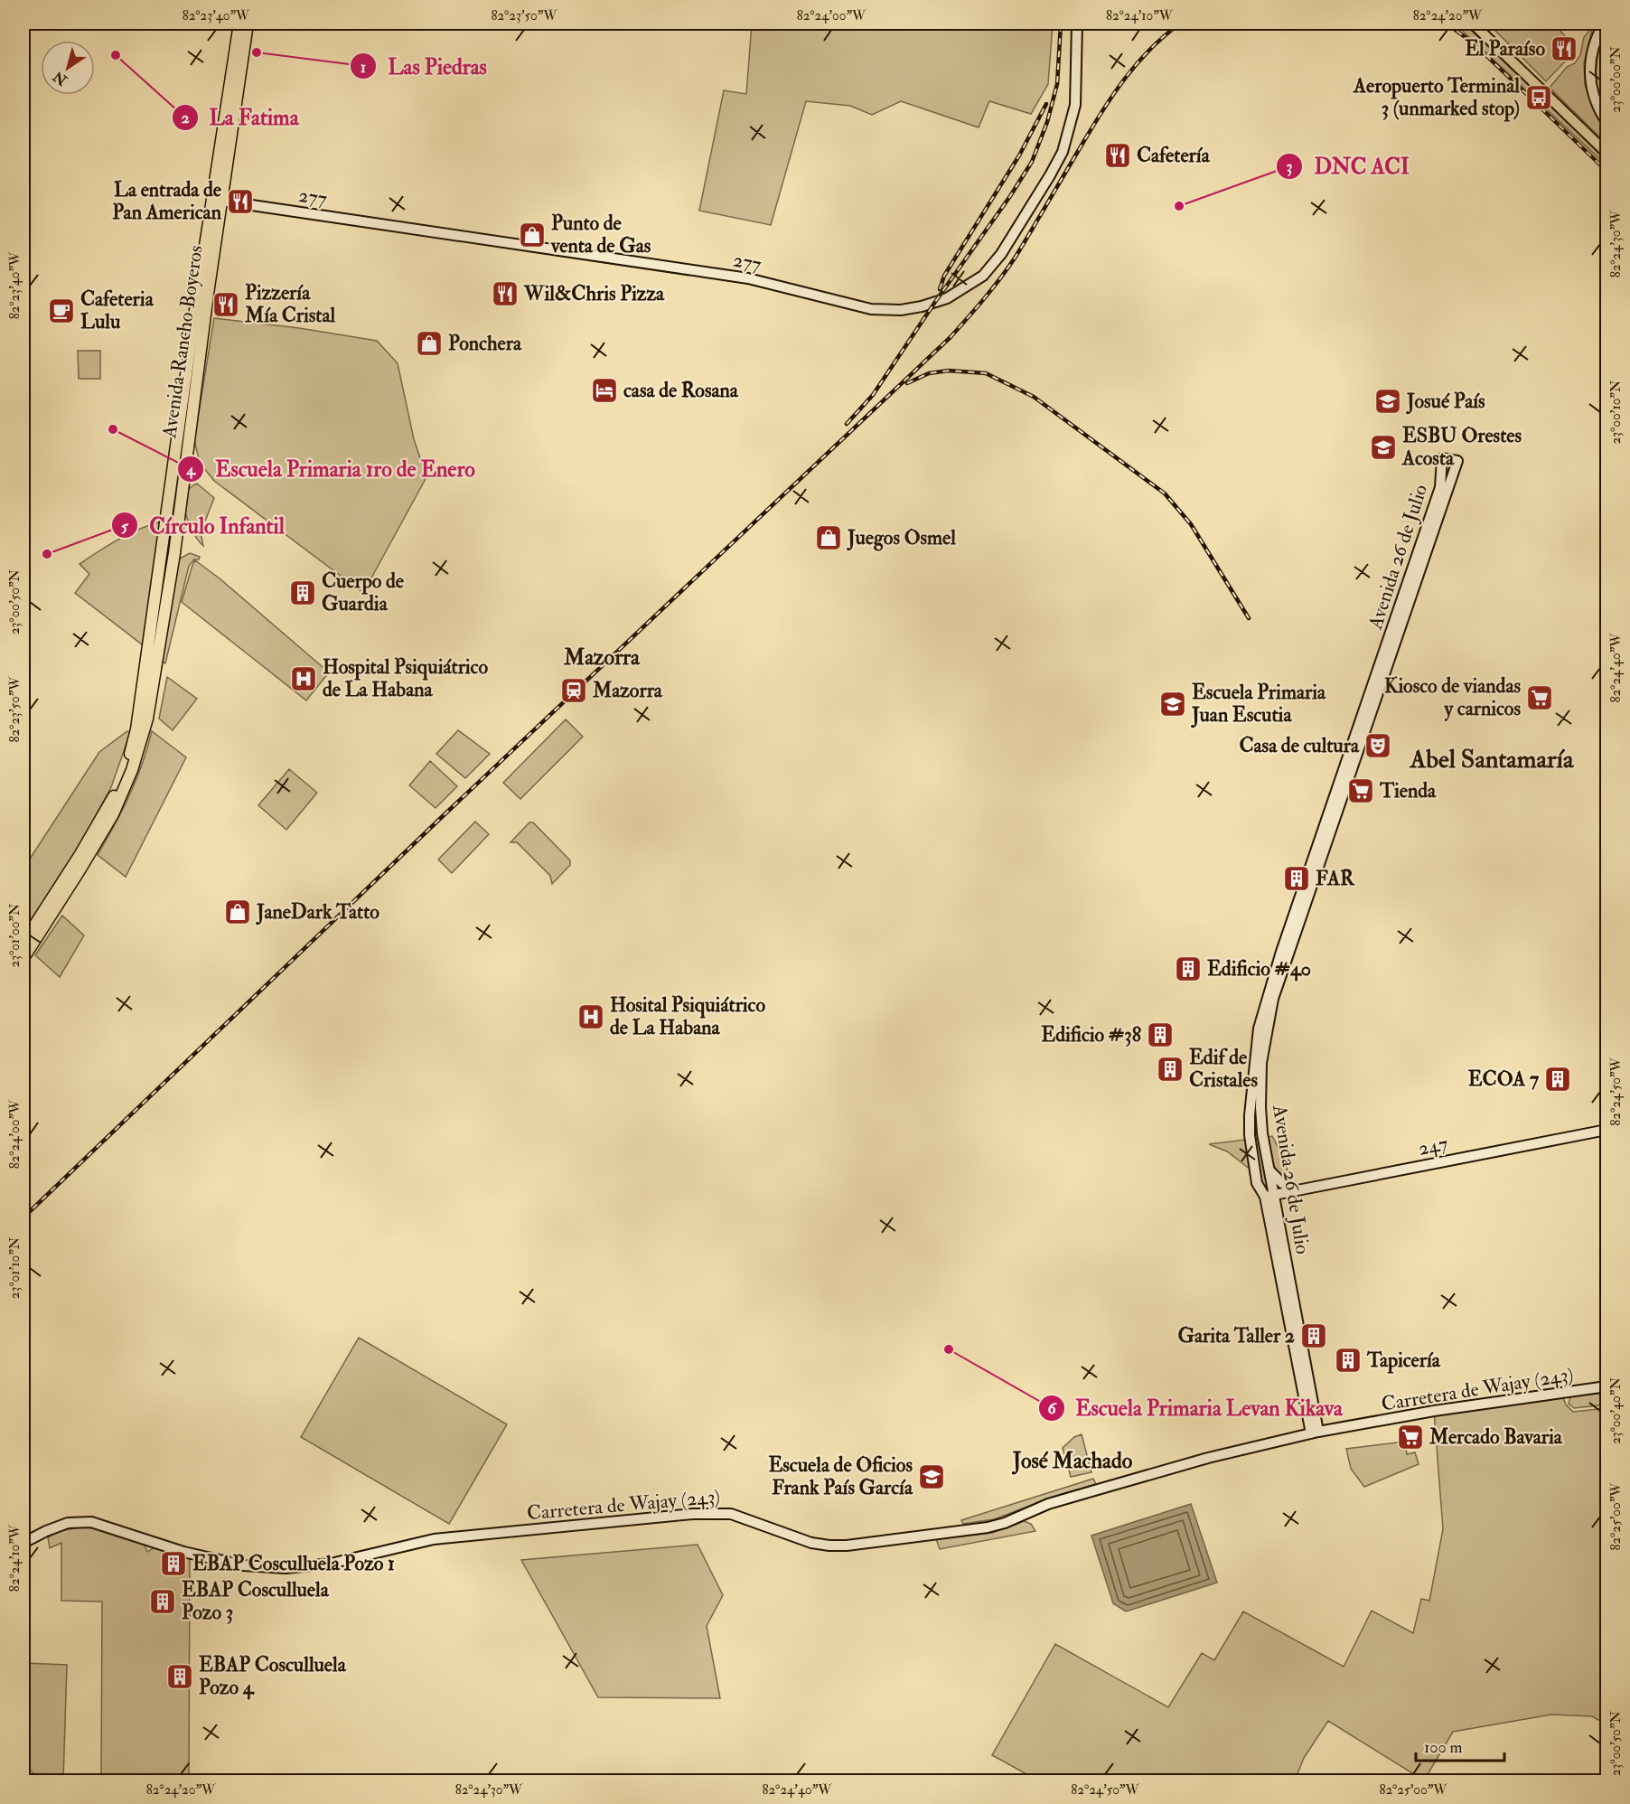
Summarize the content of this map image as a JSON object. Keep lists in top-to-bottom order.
{
  "streets": {
    "highway": ["Avenida Rancho Boyeros"],
    "street": [
      "277",
      "Avenida 26 de Julio",
      "247",
      "Carretera de Wajay (243)"
    ]
  },
  "crossings": [
    ["277", "Avenida Rancho Boyeros"],
    ["Avenida 26 de Julio", "247"],
    ["Avenida 26 de Julio", "Carretera de Wajay (243)"]
  ],
  "districts": ["Mazorra", "Abel Santamaría", "José Machado"],
  "places": {
    "restaurant": [
      "El Paraíso",
      "Cafetería",
      "La entrada de Pan American",
      "Wil&Chris Pizza",
      "Pizzería Mía Cristal"
    ],
    "other": [
      "Las Piedras",
      "La Fatima",
      "DNC ACI",
      "Escuela Primaria 1ro de Enero",
      "Círculo Infantil",
      "Escuela Primaria Levan Kikava"
    ],
    "bus stop": ["Aeropuerto Terminal 3 (unmarked stop)"],
    "shop": [
      "Punto de venta de Gas",
      "Ponchera",
      "Juegos Osmel",
      "JaneDark Tatto"
    ],
    "cafe": ["Cafeteria Lulu"],
    "hotel": ["casa de Rosana"],
    "school or university": [
      "Josué País",
      "ESBU Orestes Acosta",
      "Escuela Primaria Juan Escutia",
      "Escuela de Oficios Frank País García"
    ],
    "building": [
      "Cuerpo de Guardia",
      "FAR",
      "Edificio #40",
      "Edificio #38",
      "Edif de Cristales",
      "ECOA 7",
      "Garita Taller 2",
      "Tapicería",
      "EBAP Cosculluela Pozo 1",
      "EBAP Cosculluela Pozo 3",
      "EBAP Cosculluela Pozo 4"
    ],
    "hospital": ["Hospital Psiquiátrico de La Habana", "Hosital Psiquiátrico de La Habana"],
    "station": ["Mazorra"],
    "supermarket": ["Kiosco de viandas y carnicos", "Tienda", "Mercado Bavaria"],
    "theatre": ["Casa de cultura"]
  },
  "scale_bar": "100 m",
  "north": "bottom left",
  "coordinates": [
    "82°23'40\"W",
    "82°23'50\"W",
    "82°24'00\"W",
    "82°24'10\"W",
    "82°24'20\"W",
    "23°00'00\"N",
    "82°24'30\"W",
    "23°00'10\"N",
    "23°00'50\"N",
    "82°24'40\"W",
    "23°01'00\"N",
    "82°24'50\"W",
    "23°01'10\"N",
    "23°00'40\"N",
    "82°25'00\"W"
  ]
}
